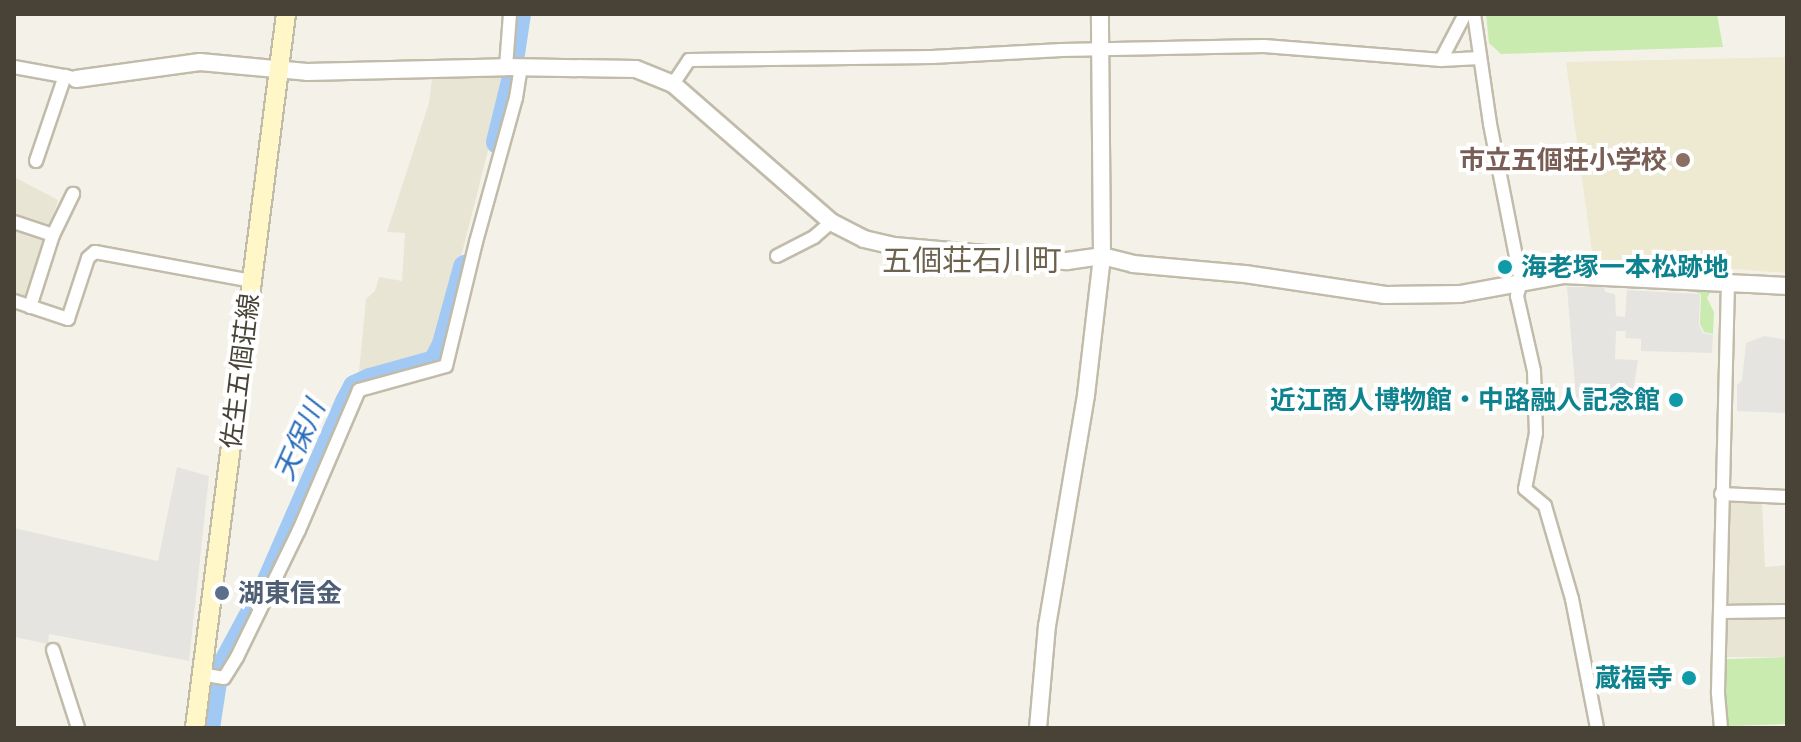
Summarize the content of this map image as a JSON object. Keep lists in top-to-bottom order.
{
  "streets": {
    "main road": ["佐生五個荘線"]
  },
  "districts": ["五個荘石川町"],
  "water": ["天保川"],
  "places": [
    "市立五個荘小学校",
    "海老塚一本松跡地",
    "近江商人博物館・中路融人記念館",
    "湖東信金",
    "蔵福寺"
  ]
}
